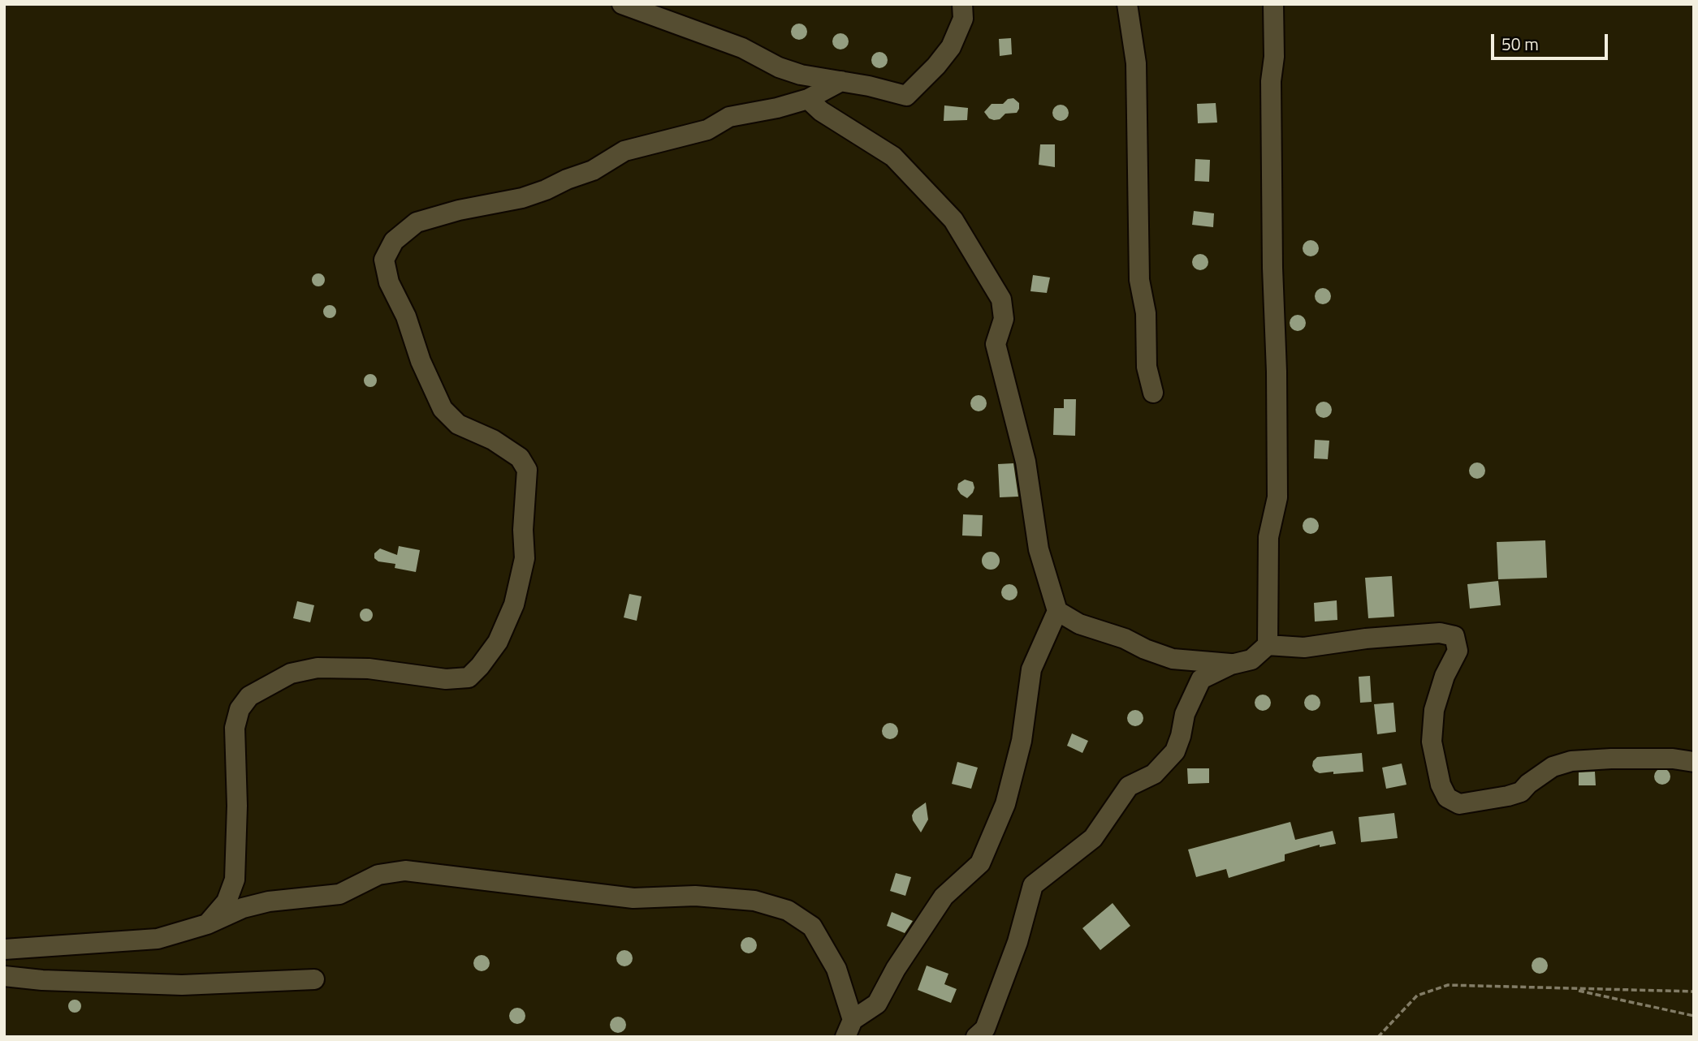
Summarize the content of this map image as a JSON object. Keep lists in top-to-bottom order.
{
  "scale_bar": "50 m"
}
